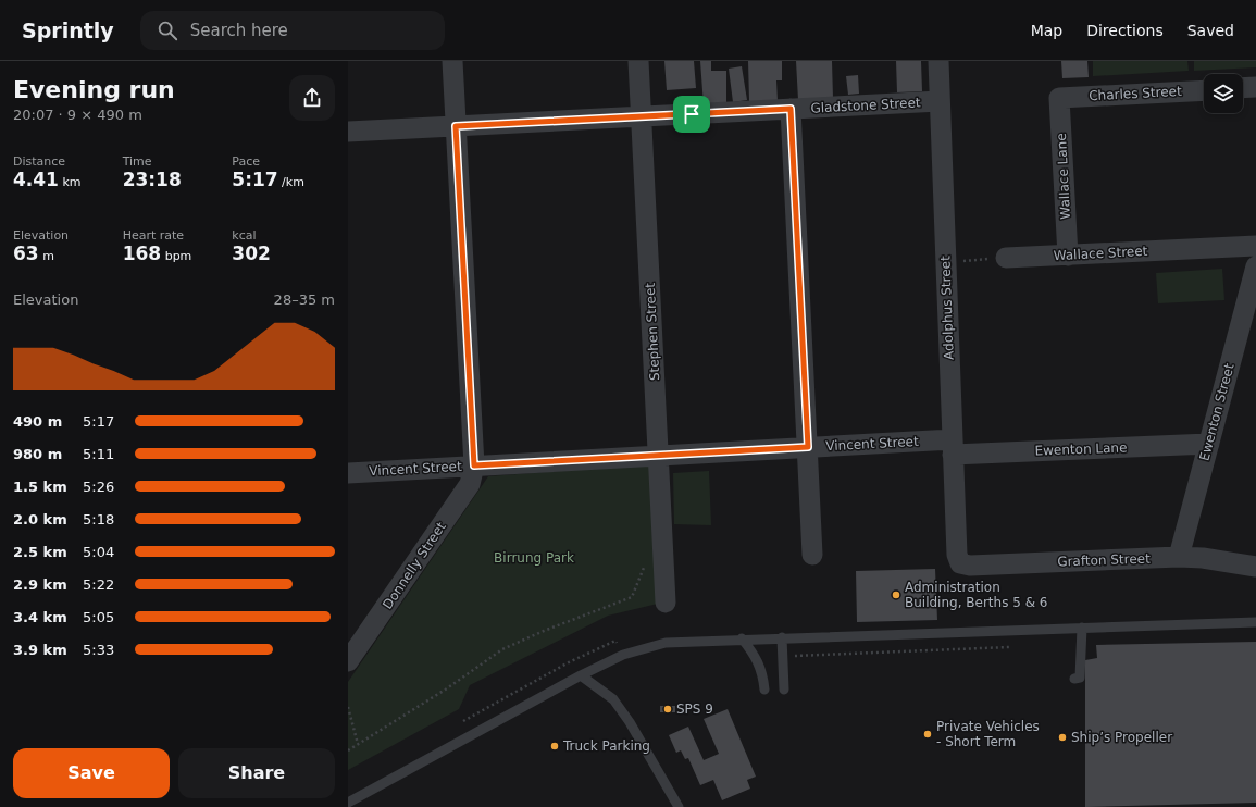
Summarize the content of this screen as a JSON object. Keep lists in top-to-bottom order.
{
  "streets": {
    "street": [
      "Charles Street",
      "Gladstone Street",
      "Wallace Lane",
      "Wallace Street",
      "Adolphus Street",
      "Stephen Street",
      "Ewenton Street",
      "Vincent Street",
      "Ewenton Lane",
      "Grafton Street",
      "Donnelly Street"
    ]
  },
  "crossings": [
    ["Charles Street", "Wallace Lane"],
    ["Gladstone Street", "Adolphus Street"],
    ["Gladstone Street", "Stephen Street"],
    ["Gladstone Street", "Donnelly Street"],
    ["Wallace Lane", "Wallace Street"],
    ["Adolphus Street", "Vincent Street"],
    ["Adolphus Street", "Ewenton Lane"],
    ["Adolphus Street", "Grafton Street"],
    ["Stephen Street", "Vincent Street"],
    ["Ewenton Street", "Ewenton Lane"],
    ["Ewenton Street", "Grafton Street"],
    ["Vincent Street", "Ewenton Lane"],
    ["Vincent Street", "Donnelly Street"]
  ],
  "parks": ["Birrung Park"],
  "places": [
    "Administration Building, Berths 5 & 6",
    "SPS 9",
    "Private Vehicles - Short Term",
    "Ship’s Propeller",
    "Truck Parking"
  ],
  "page": {
    "header": "Sprintly",
    "search": "Search here",
    "nav": ["Map", "Directions", "Saved"],
    "heading": ["Evening run", "20:07 · 9 × 490 m"],
    "stats": [
      ["Distance", "4.41 km"],
      ["Time", "23:18"],
      ["Pace", "5:17 /km"],
      ["Elevation", "63 m"],
      ["Heart rate", "168 bpm"],
      ["kcal", "302"]
    ],
    "chart": ["Elevation", "28–35 m"],
    "list": [
      {
        "name": "490 m",
        "note": "5:17"
      },
      {
        "name": "980 m",
        "note": "5:11"
      },
      {
        "name": "1.5 km",
        "note": "5:26"
      },
      {
        "name": "2.0 km",
        "note": "5:18"
      },
      {
        "name": "2.5 km",
        "note": "5:04"
      },
      {
        "name": "2.9 km",
        "note": "5:22"
      },
      {
        "name": "3.4 km",
        "note": "5:05"
      },
      {
        "name": "3.9 km",
        "note": "5:33"
      }
    ],
    "buttons": ["Save", "Share"]
  }
}
